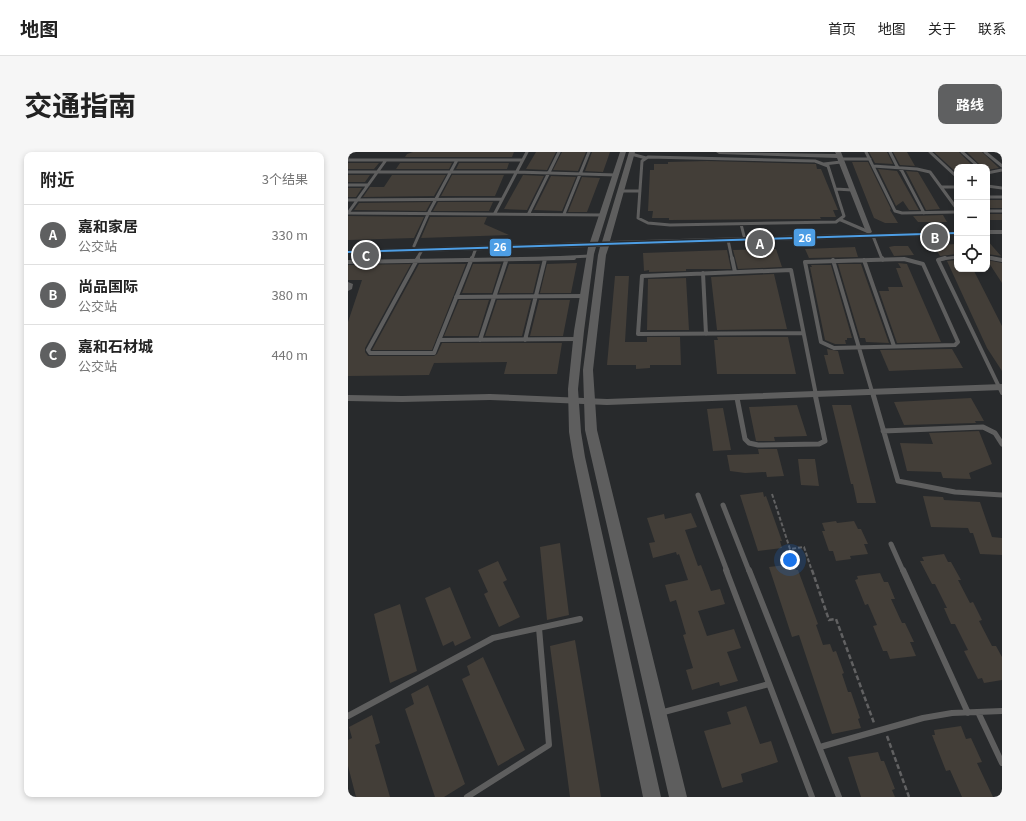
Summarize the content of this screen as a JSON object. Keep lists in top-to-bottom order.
{
  "lines": ["transit line 26"],
  "page": {
    "header": "地图",
    "nav": [
      "首页",
      "地图",
      "关于",
      "联系"
    ],
    "title": "交通指南",
    "buttons": "路线",
    "heading": ["附近", "3个结果"],
    "map_buttons": ["+", "−"],
    "list": [
      {
        "mark": "A",
        "name": "嘉和家居",
        "note": "公交站",
        "value": "330 m"
      },
      {
        "mark": "B",
        "name": "尚品国际",
        "note": "公交站",
        "value": "380 m"
      },
      {
        "mark": "C",
        "name": "嘉和石材城",
        "note": "公交站",
        "value": "440 m"
      }
    ],
    "pins": ["B", "A", "C"]
  }
}
